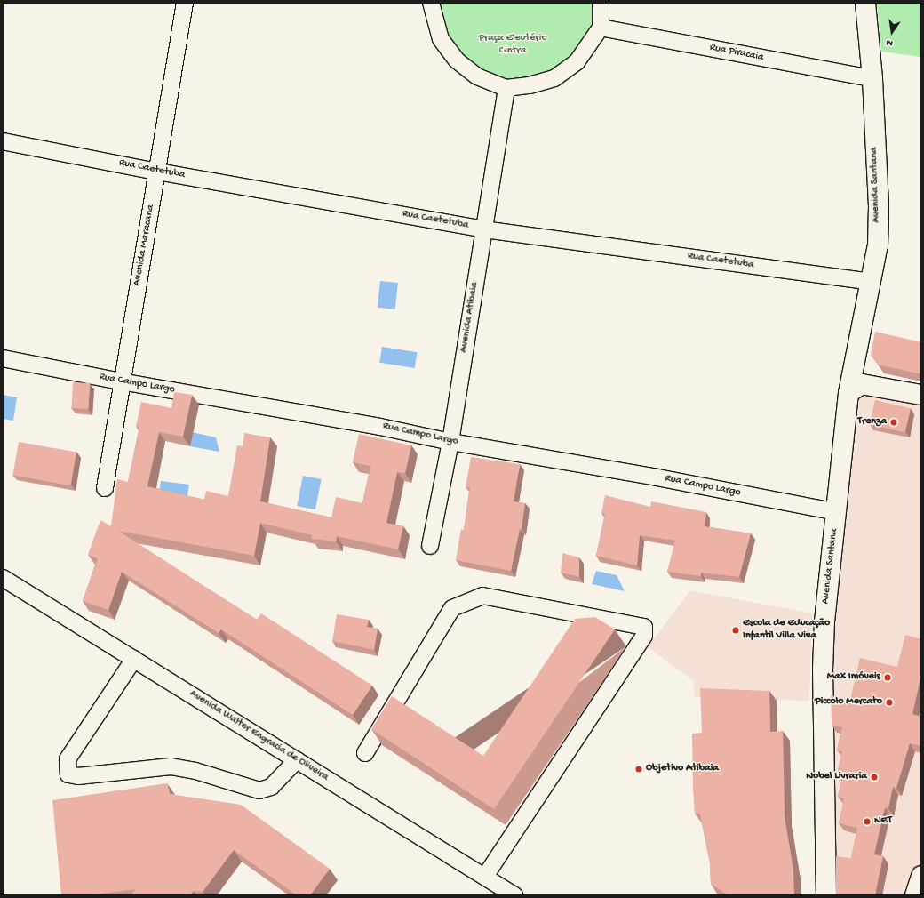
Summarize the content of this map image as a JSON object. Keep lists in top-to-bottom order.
{
  "streets": {
    "main road": ["Avenida Santana"],
    "street": [
      "Rua Piracaia",
      "Rua Caetetuba",
      "Avenida Maracana",
      "Avenida Atibaia",
      "Rua Campo Largo",
      "Avenida Walter Engracia de Oliveira"
    ]
  },
  "crossings": [
    ["Rua Piracaia", "Avenida Santana"],
    ["Rua Caetetuba", "Avenida Santana"],
    ["Rua Caetetuba", "Avenida Maracana"],
    ["Rua Caetetuba", "Avenida Atibaia"],
    ["Avenida Santana", "Rua Campo Largo"],
    ["Avenida Maracana", "Rua Campo Largo"],
    ["Avenida Atibaia", "Rua Campo Largo"]
  ],
  "parks": ["Praça Eleutério Cintra"],
  "places": [
    "Trenza",
    "Escola de Educação Infantil Villa Viva",
    "Max Imóveis",
    "Piccolo Mercato",
    "Objetivo Atibaia",
    "Nobel Livraria",
    "NET"
  ],
  "north": "bottom"
}
